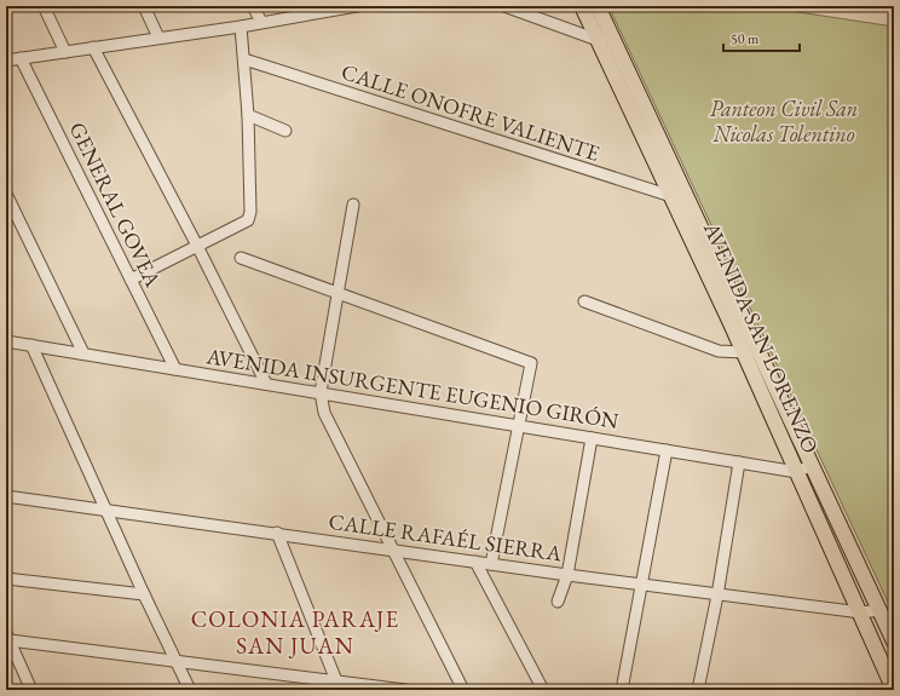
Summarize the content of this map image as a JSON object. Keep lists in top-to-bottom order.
{
  "streets": {
    "main road": ["AVENIDA SAN LORENZO"],
    "street": [
      "CALLE ONOFRE VALIENTE",
      "GENERAL GOVEA",
      "AVENIDA INSURGENTE EUGENIO GIRÓN",
      "CALLE RAFAÉL SIERRA"
    ]
  },
  "crossings": [
    ["CALLE ONOFRE VALIENTE", "AVENIDA SAN LORENZO"],
    ["GENERAL GOVEA", "AVENIDA INSURGENTE EUGENIO GIRÓN"],
    ["AVENIDA SAN LORENZO", "AVENIDA INSURGENTE EUGENIO GIRÓN"],
    ["AVENIDA SAN LORENZO", "CALLE RAFAÉL SIERRA"]
  ],
  "districts": ["COLONIA PARAJE SAN JUAN"],
  "parks": ["Panteon Civil San Nicolas Tolentino"],
  "scale_bar": "50 m"
}
